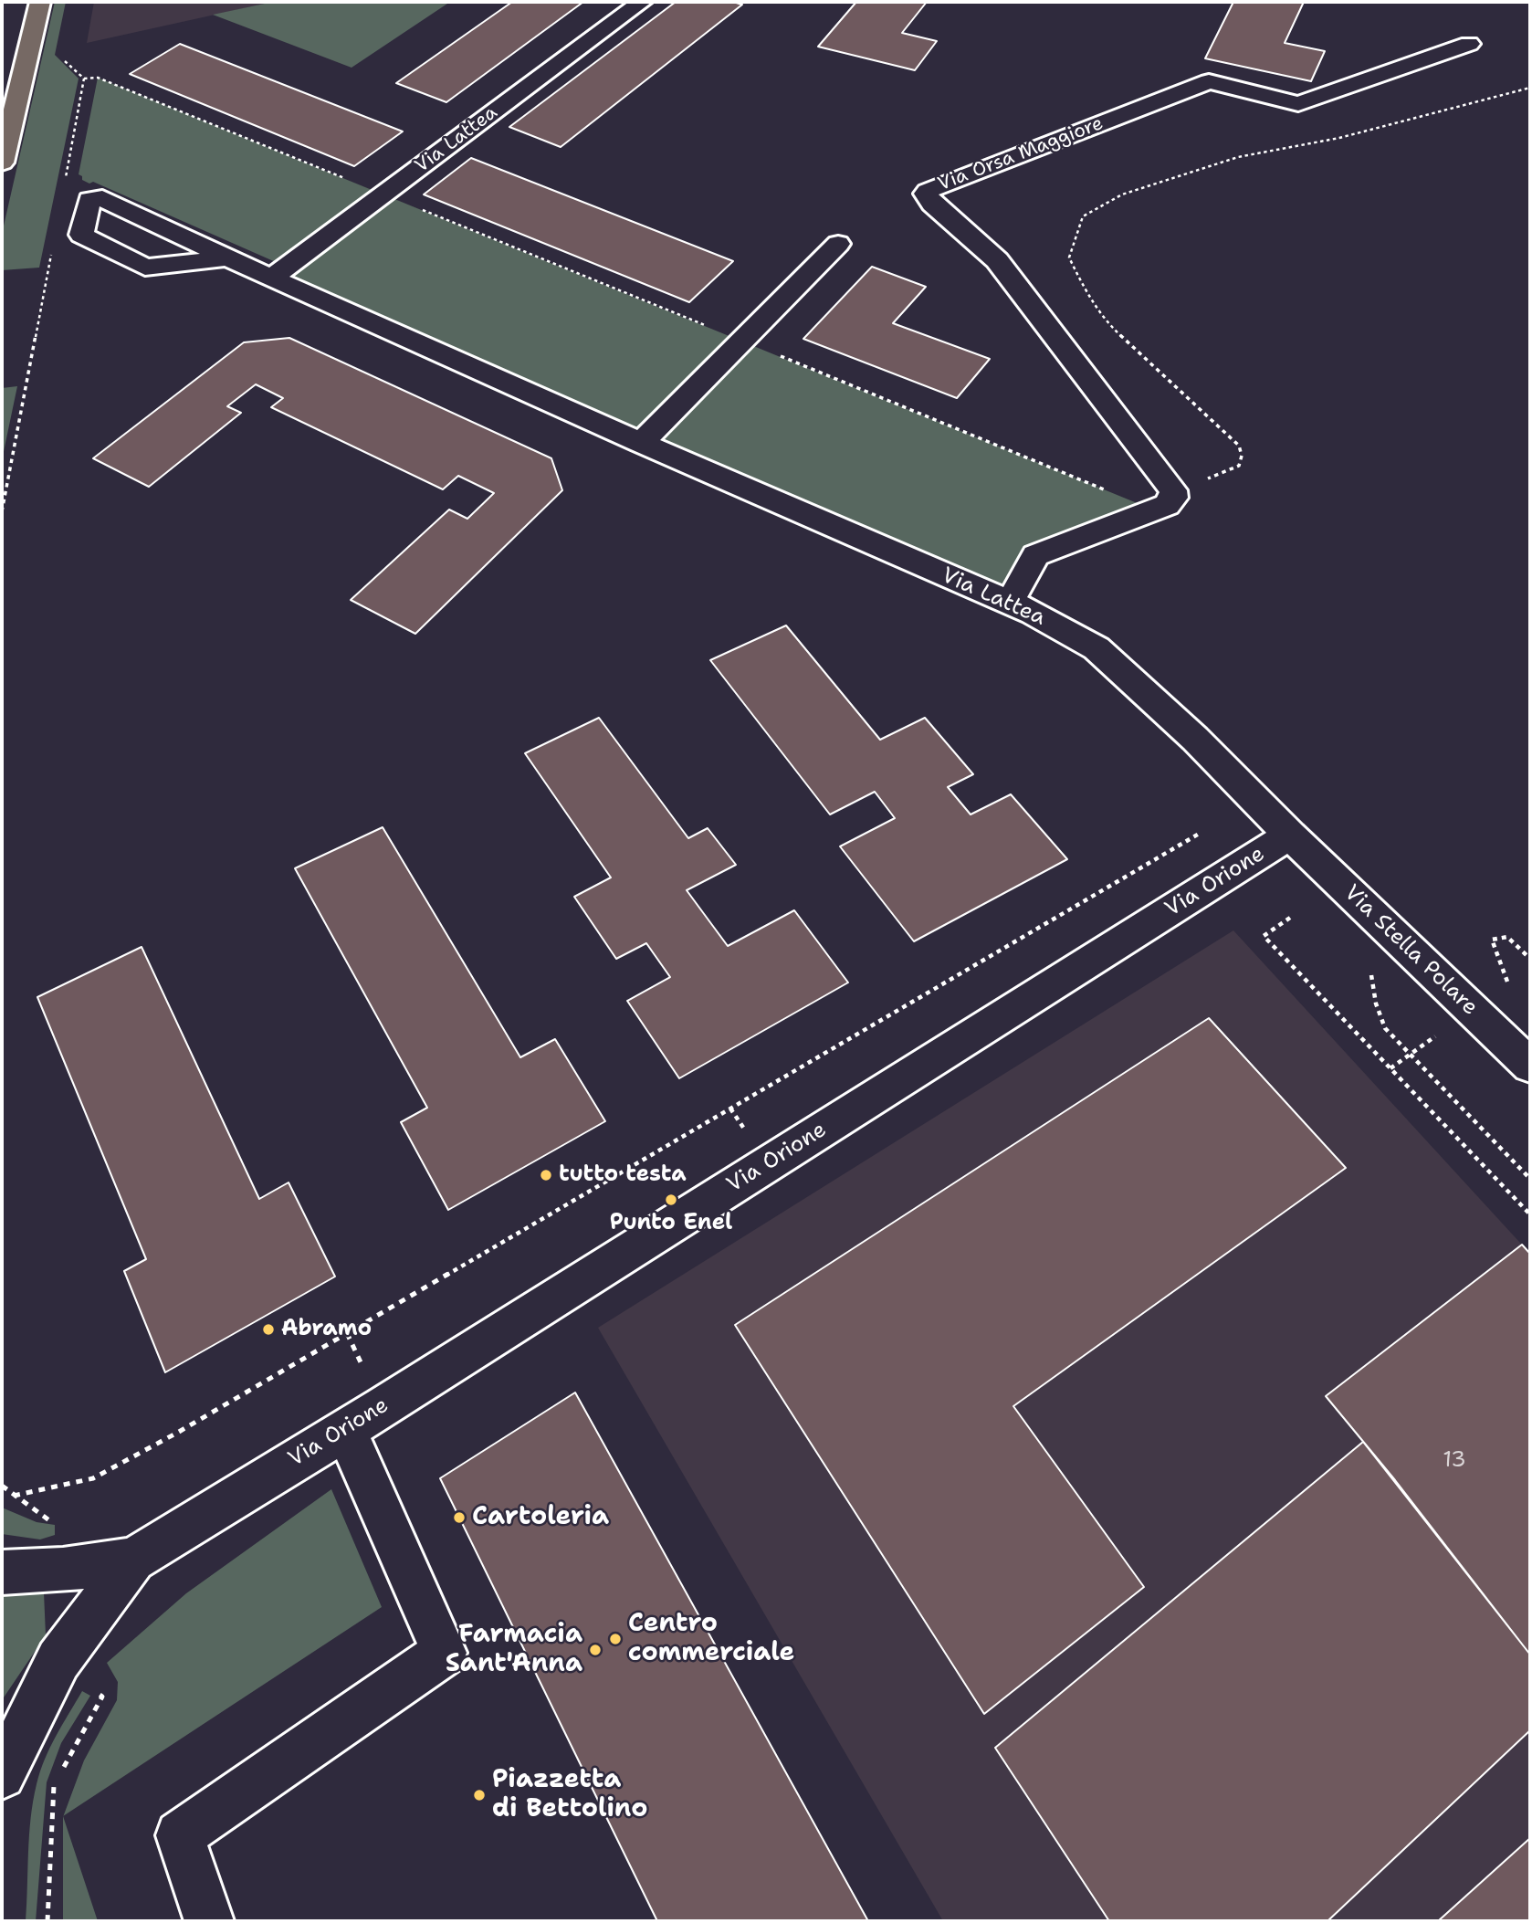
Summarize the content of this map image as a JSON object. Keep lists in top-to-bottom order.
{
  "streets": {
    "street": [
      "Via Lattea",
      "Via Orsa Maggiore",
      "Via Orione",
      "Via Stella Polare"
    ]
  },
  "crossings": [
    ["Via Lattea", "Via Orione"],
    ["Via Lattea", "Via Stella Polare"],
    ["Via Orione", "Via Stella Polare"]
  ],
  "places": [
    "tutto testa",
    "Punto Enel",
    "Abramo",
    "Cartoleria",
    "Centro commerciale",
    "Farmacia Sant'Anna",
    "Piazzetta di Bettolino"
  ],
  "house_numbers": ["13"]
}
